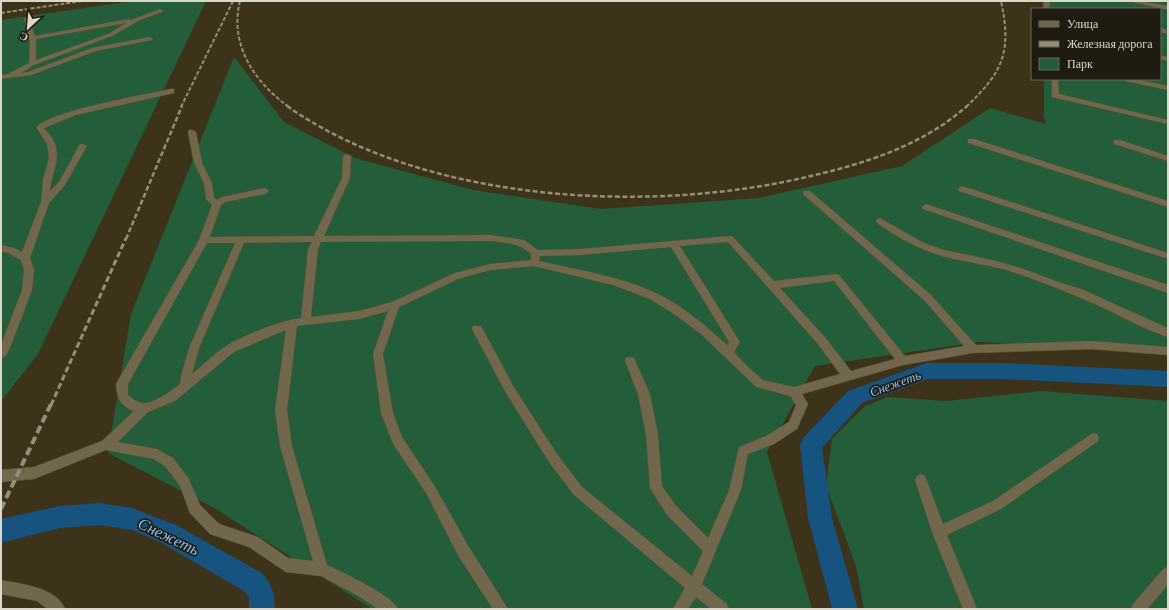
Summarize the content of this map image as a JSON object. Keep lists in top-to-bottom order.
{
  "water": ["Снежеть"],
  "legend": ["Улица", "Железная дорога", "Парк"],
  "north": "bottom left"
}
